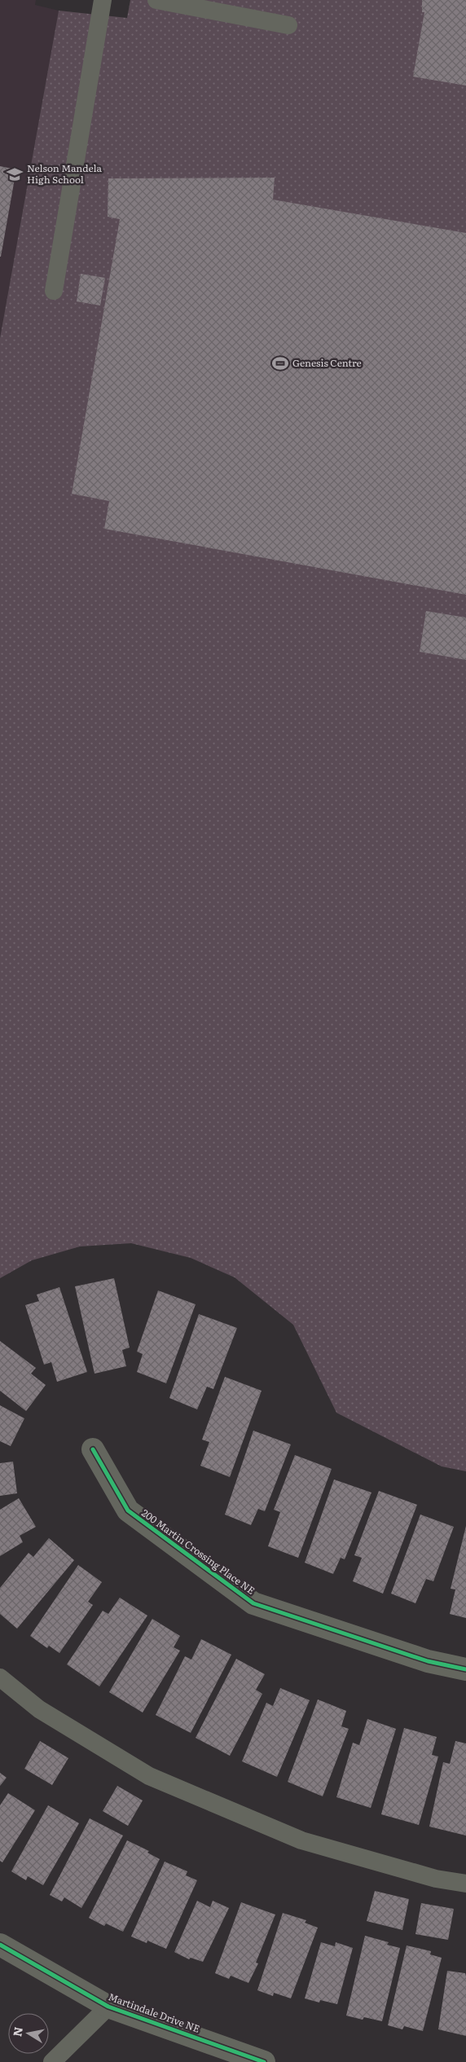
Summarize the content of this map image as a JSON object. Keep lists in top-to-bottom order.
{
  "streets": {
    "street": ["200 Martin Crossing Place NE", "Martindale Drive NE"]
  },
  "places": {
    "school or university": ["Nelson Mandela High School"],
    "sports": ["Genesis Centre"]
  },
  "north": "left"
}
